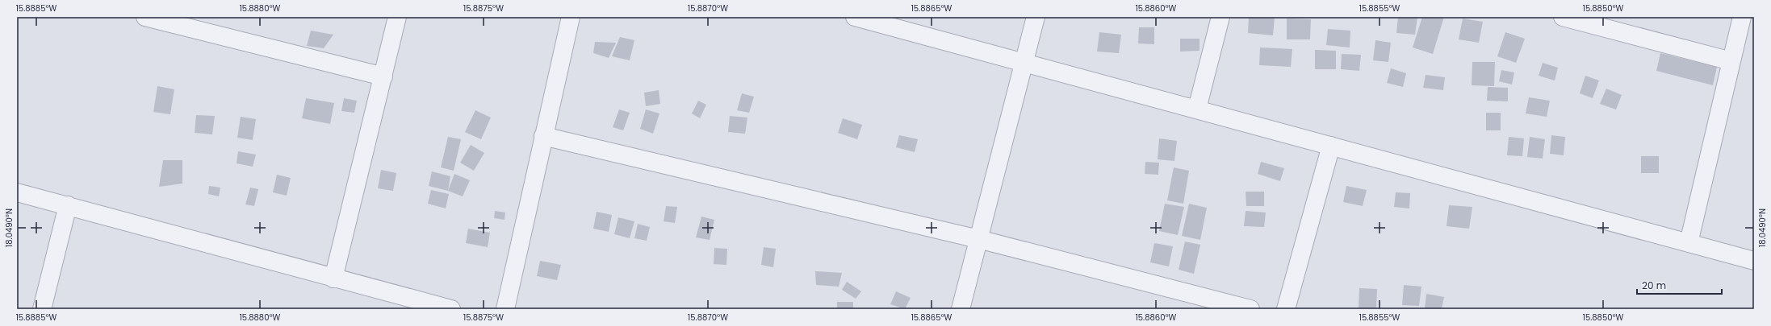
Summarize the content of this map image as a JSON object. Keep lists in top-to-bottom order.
{
  "scale_bar": "20 m",
  "coordinates": [
    "15.8885°W",
    "15.8880°W",
    "15.8875°W",
    "15.8870°W",
    "15.8865°W",
    "15.8860°W",
    "15.8855°W",
    "15.8850°W",
    "18.0490°N"
  ]
}
